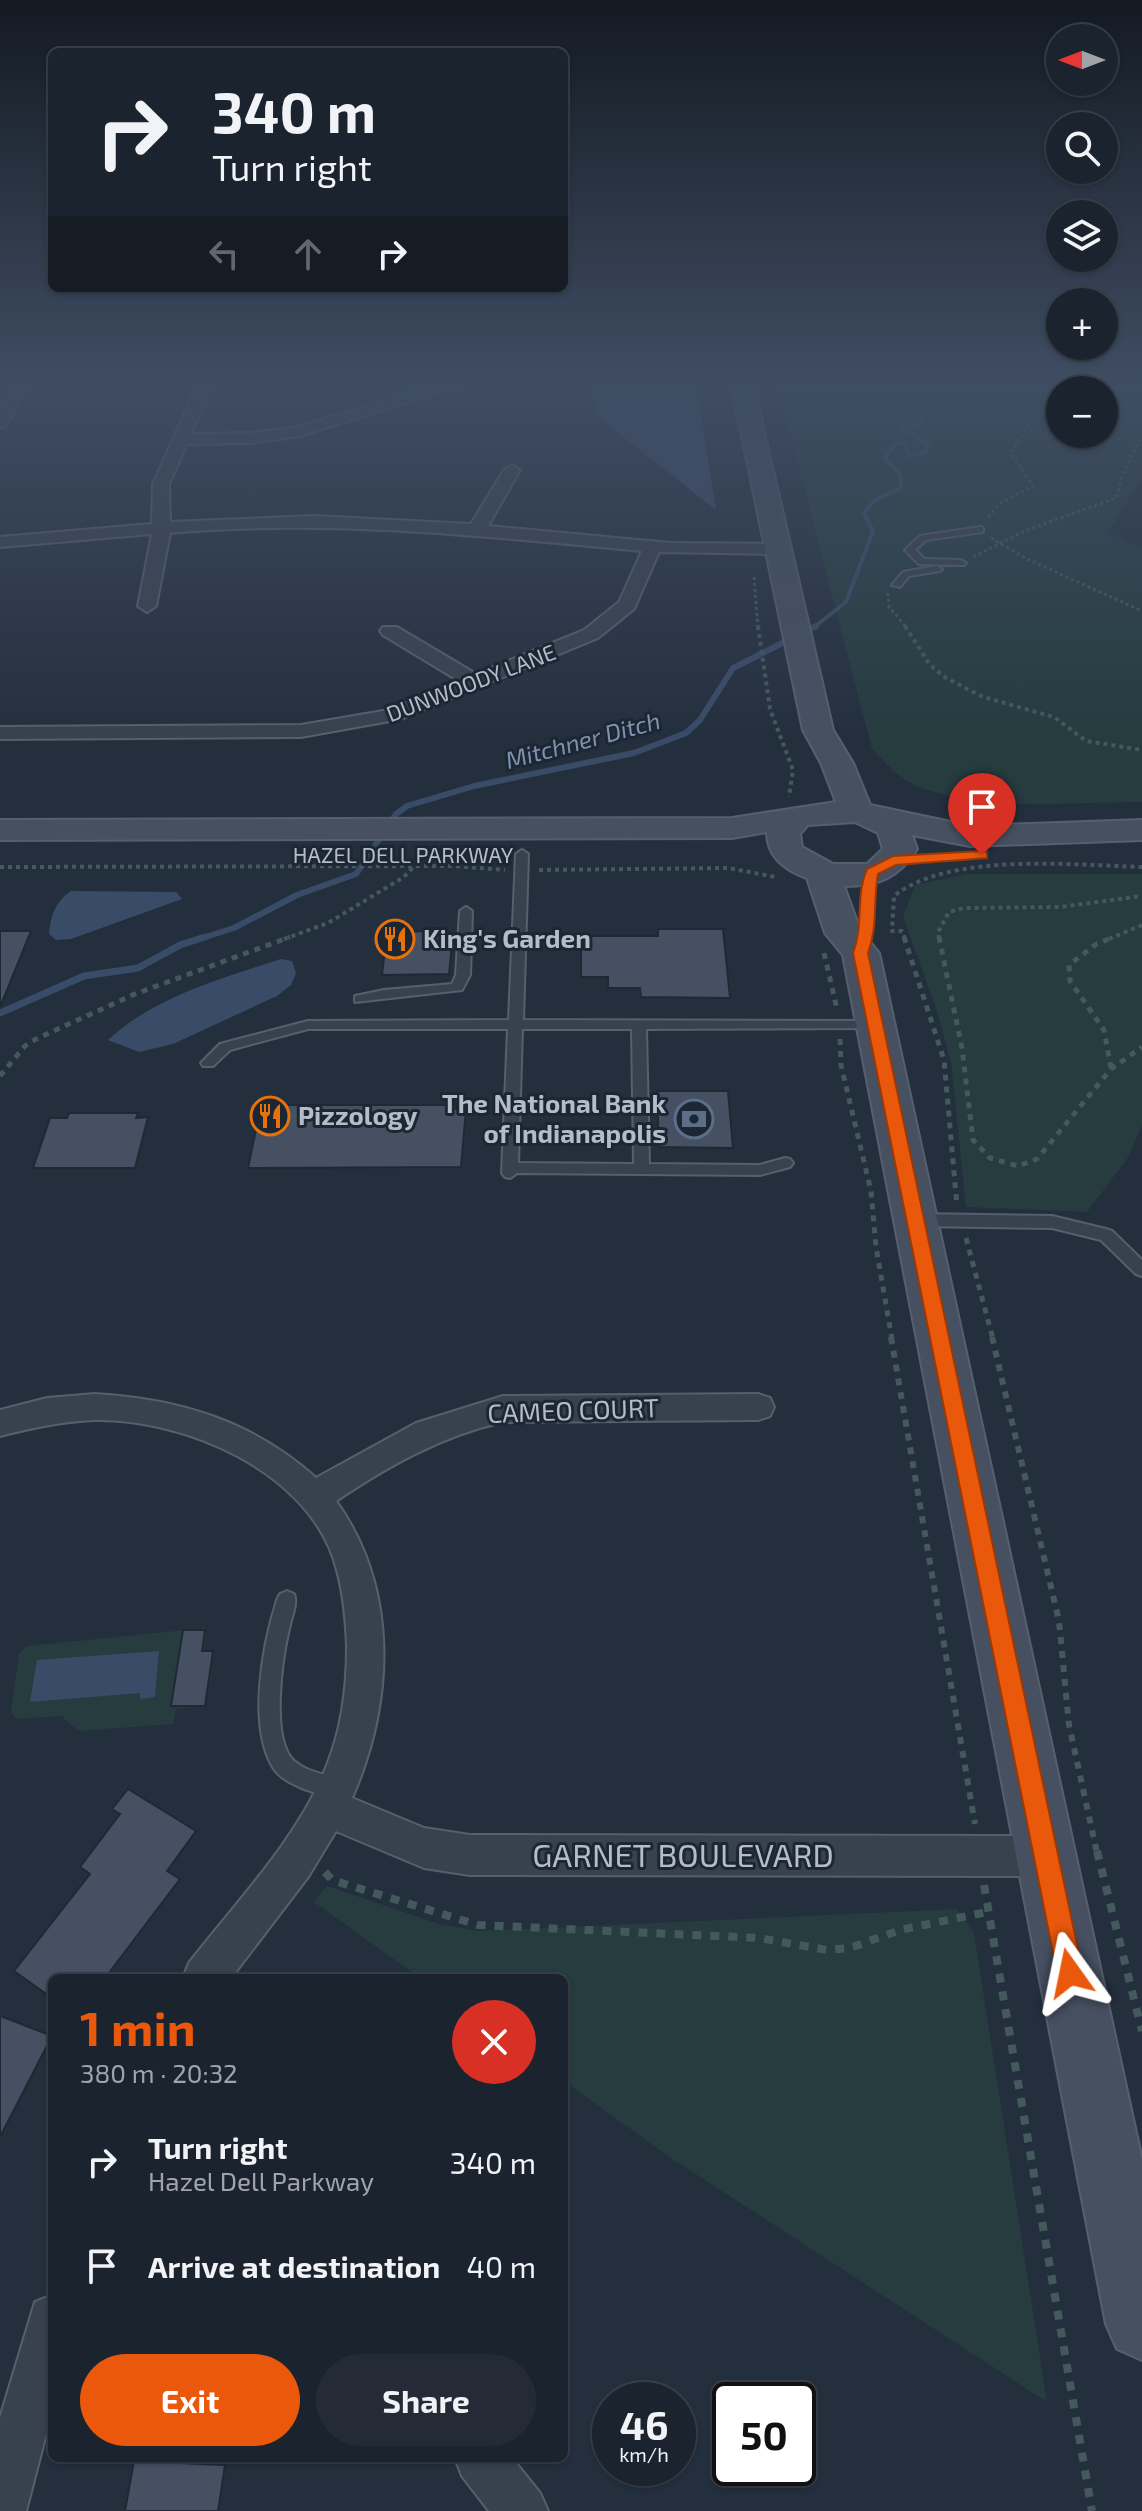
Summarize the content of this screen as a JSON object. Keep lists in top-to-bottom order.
{
  "streets": {
    "main road": ["HAZEL DELL PARKWAY"],
    "street": ["DUNWOODY LANE", "CAMEO COURT", "GARNET BOULEVARD"]
  },
  "water": ["Mitchner Ditch"],
  "places": {
    "restaurant": ["King's Garden", "Pizzology"],
    "bank": ["The National Bank of Indianapolis"]
  },
  "north": "left",
  "page": {
    "map_buttons": ["+", "−"],
    "turn": ["340 m", "Turn right"],
    "heading": ["1 min", "380 m · 20:32"],
    "list": [
      {
        "name": "Turn right",
        "note": "Hazel Dell Parkway",
        "value": "340 m"
      },
      {
        "name": "Arrive at destination",
        "value": "40 m"
      }
    ],
    "buttons": ["Exit", "Share"],
    "speed": "46 km/h",
    "limit": "50"
  }
}
